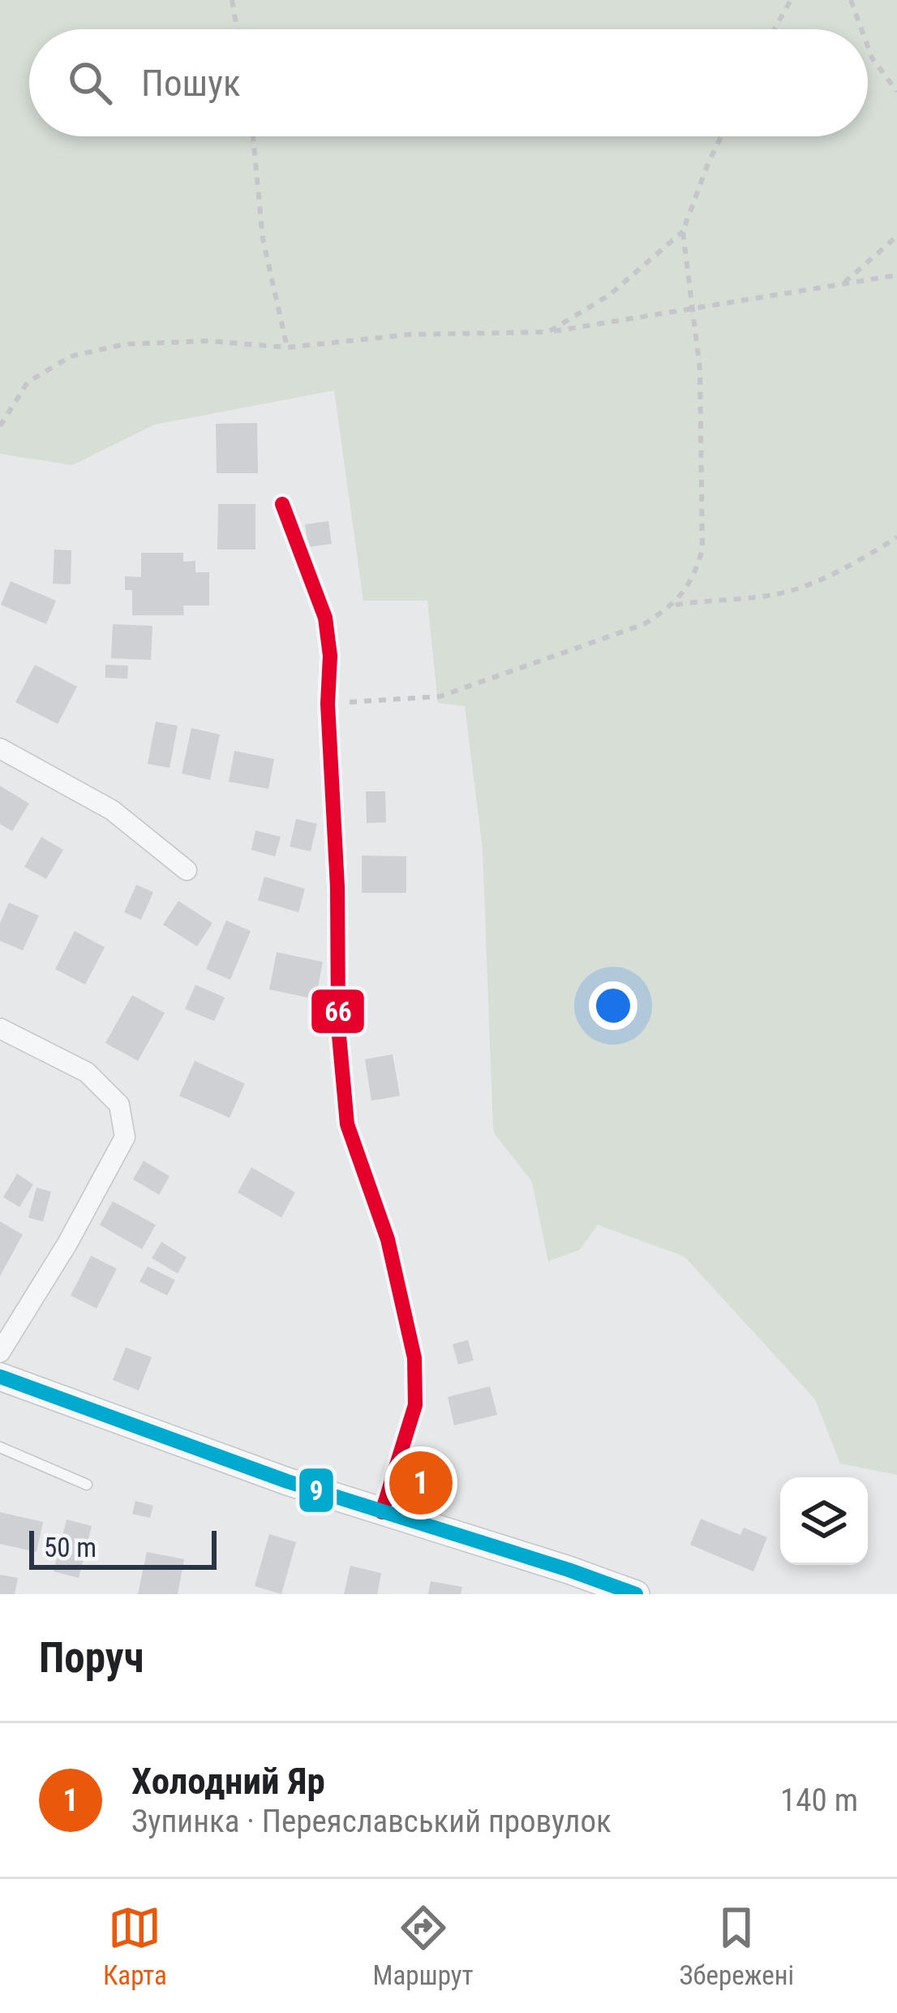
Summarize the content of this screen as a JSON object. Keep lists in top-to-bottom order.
{
  "lines": ["transit line 66", "transit line 9"],
  "scale_bar": "50 m",
  "page": {
    "search": "Пошук",
    "pins": "1",
    "scale": "50 m",
    "heading": "Поруч",
    "list": [
      {
        "mark": "1",
        "name": "Холодний Яр",
        "note": "Зупинка · Переяславський провулок",
        "value": "140 m"
      }
    ],
    "nav": ["Карта", "Маршрут", "Збережені"]
  }
}
